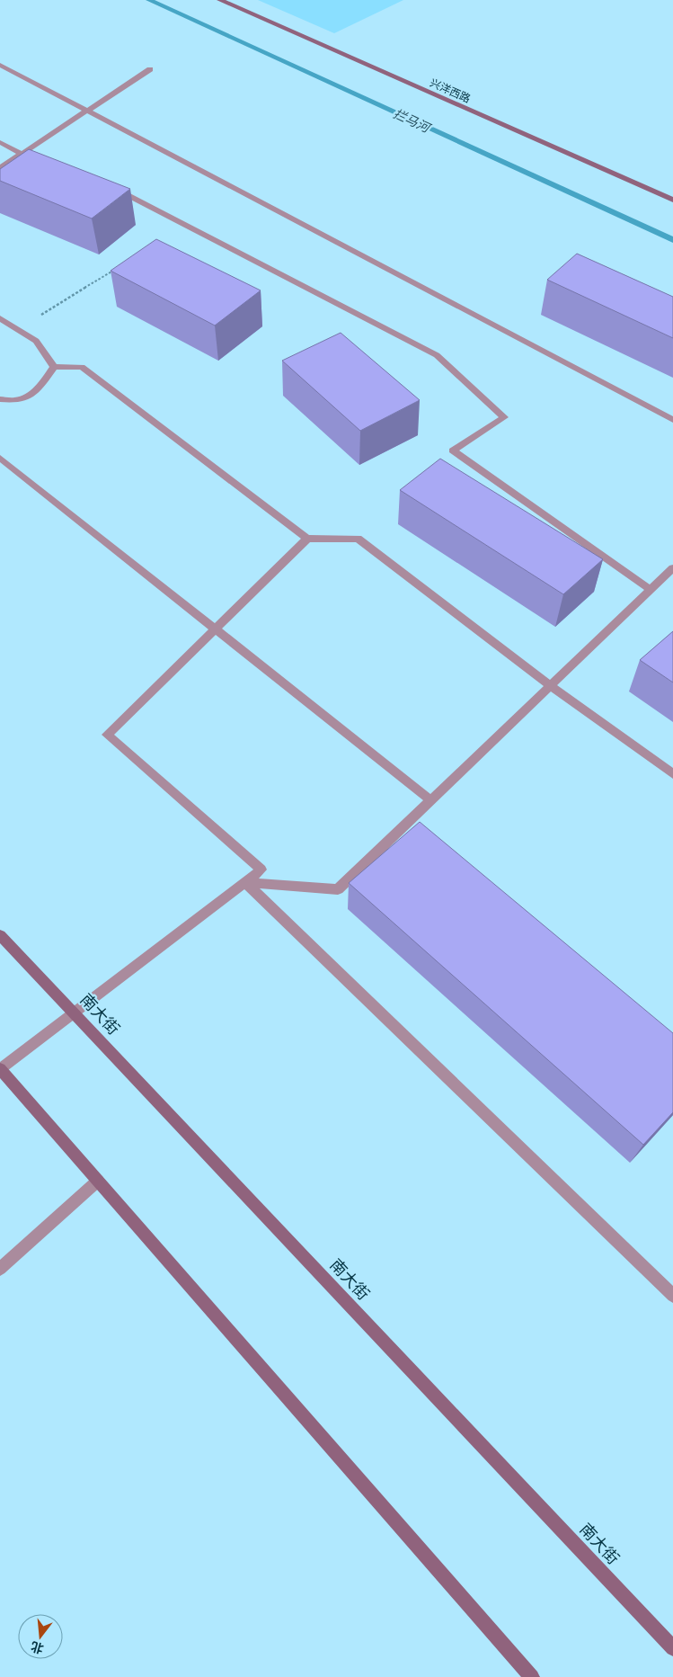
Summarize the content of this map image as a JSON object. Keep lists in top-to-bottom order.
{
  "streets": {
    "main road": ["兴洋西路", "南大街"]
  },
  "water": ["拦马河"],
  "north": "bottom"
}
